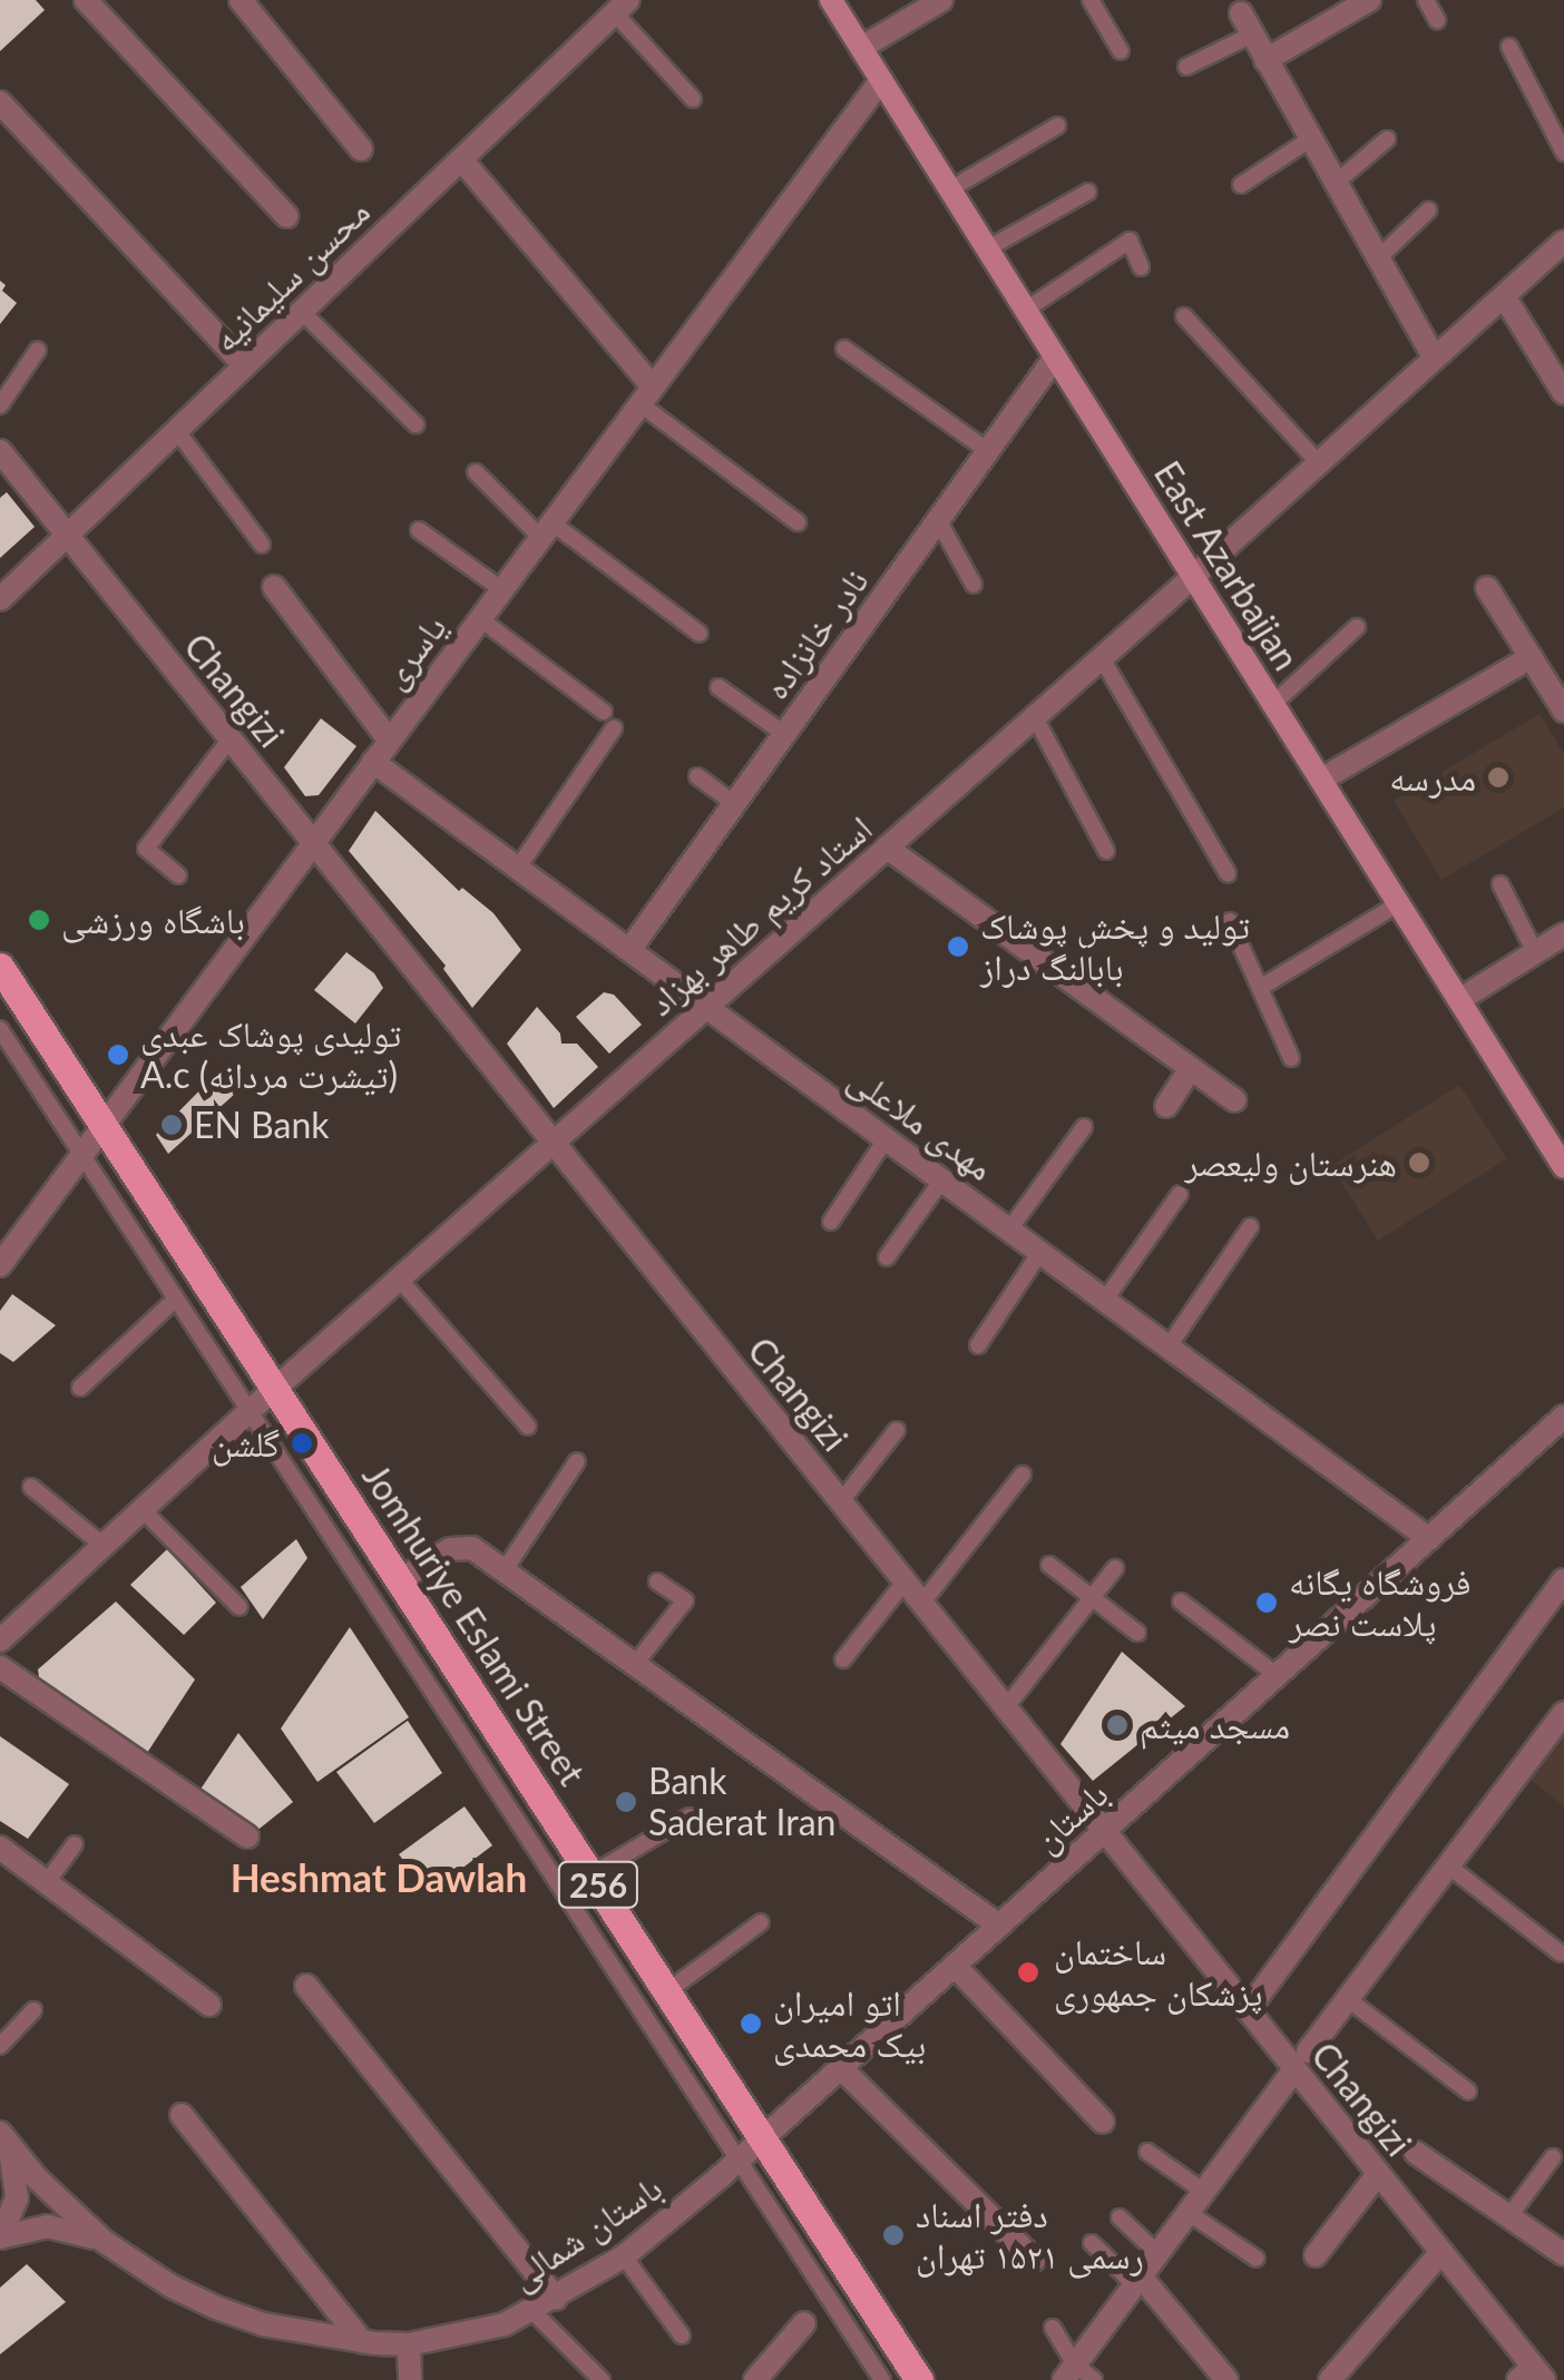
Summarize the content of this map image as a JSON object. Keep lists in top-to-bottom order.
{
  "streets": {
    "main road": ["East Azarbaijan", "Jomhuriye Eslami Street", "256"],
    "street": [
      "محسن سلیمانیه",
      "نادر خانزاده",
      "یاسری",
      "Changizi",
      "استاد کریم طاهر بهزاد",
      "مهدی ملاعلی",
      "باستان",
      "باستان شمالی"
    ]
  },
  "crossings": [
    ["محسن سلیمانیه", "Changizi"],
    ["East Azarbaijan", "نادر خانزاده"],
    ["East Azarbaijan", "یاسری"],
    ["East Azarbaijan", "استاد کریم طاهر بهزاد"],
    ["نادر خانزاده", "مهدی ملاعلی"],
    ["یاسری", "Changizi"],
    ["یاسری", "مهدی ملاعلی"],
    ["یاسری", "Jomhuriye Eslami Street"],
    ["Changizi", "استاد کریم طاهر بهزاد"],
    ["Changizi", "باستان"],
    ["استاد کریم طاهر بهزاد", "مهدی ملاعلی"],
    ["استاد کریم طاهر بهزاد", "Jomhuriye Eslami Street"],
    ["مهدی ملاعلی", "باستان"],
    ["Jomhuriye Eslami Street", "باستان"],
    ["باستان", "باستان شمالی"]
  ],
  "districts": ["Heshmat Dawlah"],
  "places": [
    "مدرسه",
    "باشگاه ورزشی",
    "تولید و پخش پوشاک بابالنگ دراز",
    "تولیدی پوشاک عبدی A.c (تیشرت مردانه)",
    "EN Bank",
    "هنرستان ولیعصر",
    "گلشن",
    "فروشگاه یگانه پلاست نصر",
    "مسجد میثم",
    "Bank Saderat Iran",
    "ساختمان پزشکان جمهوری",
    "اتو امیران بیک محمدی",
    "دفتر اسناد رسمی ۱۵۲۱ تهران"
  ]
}
